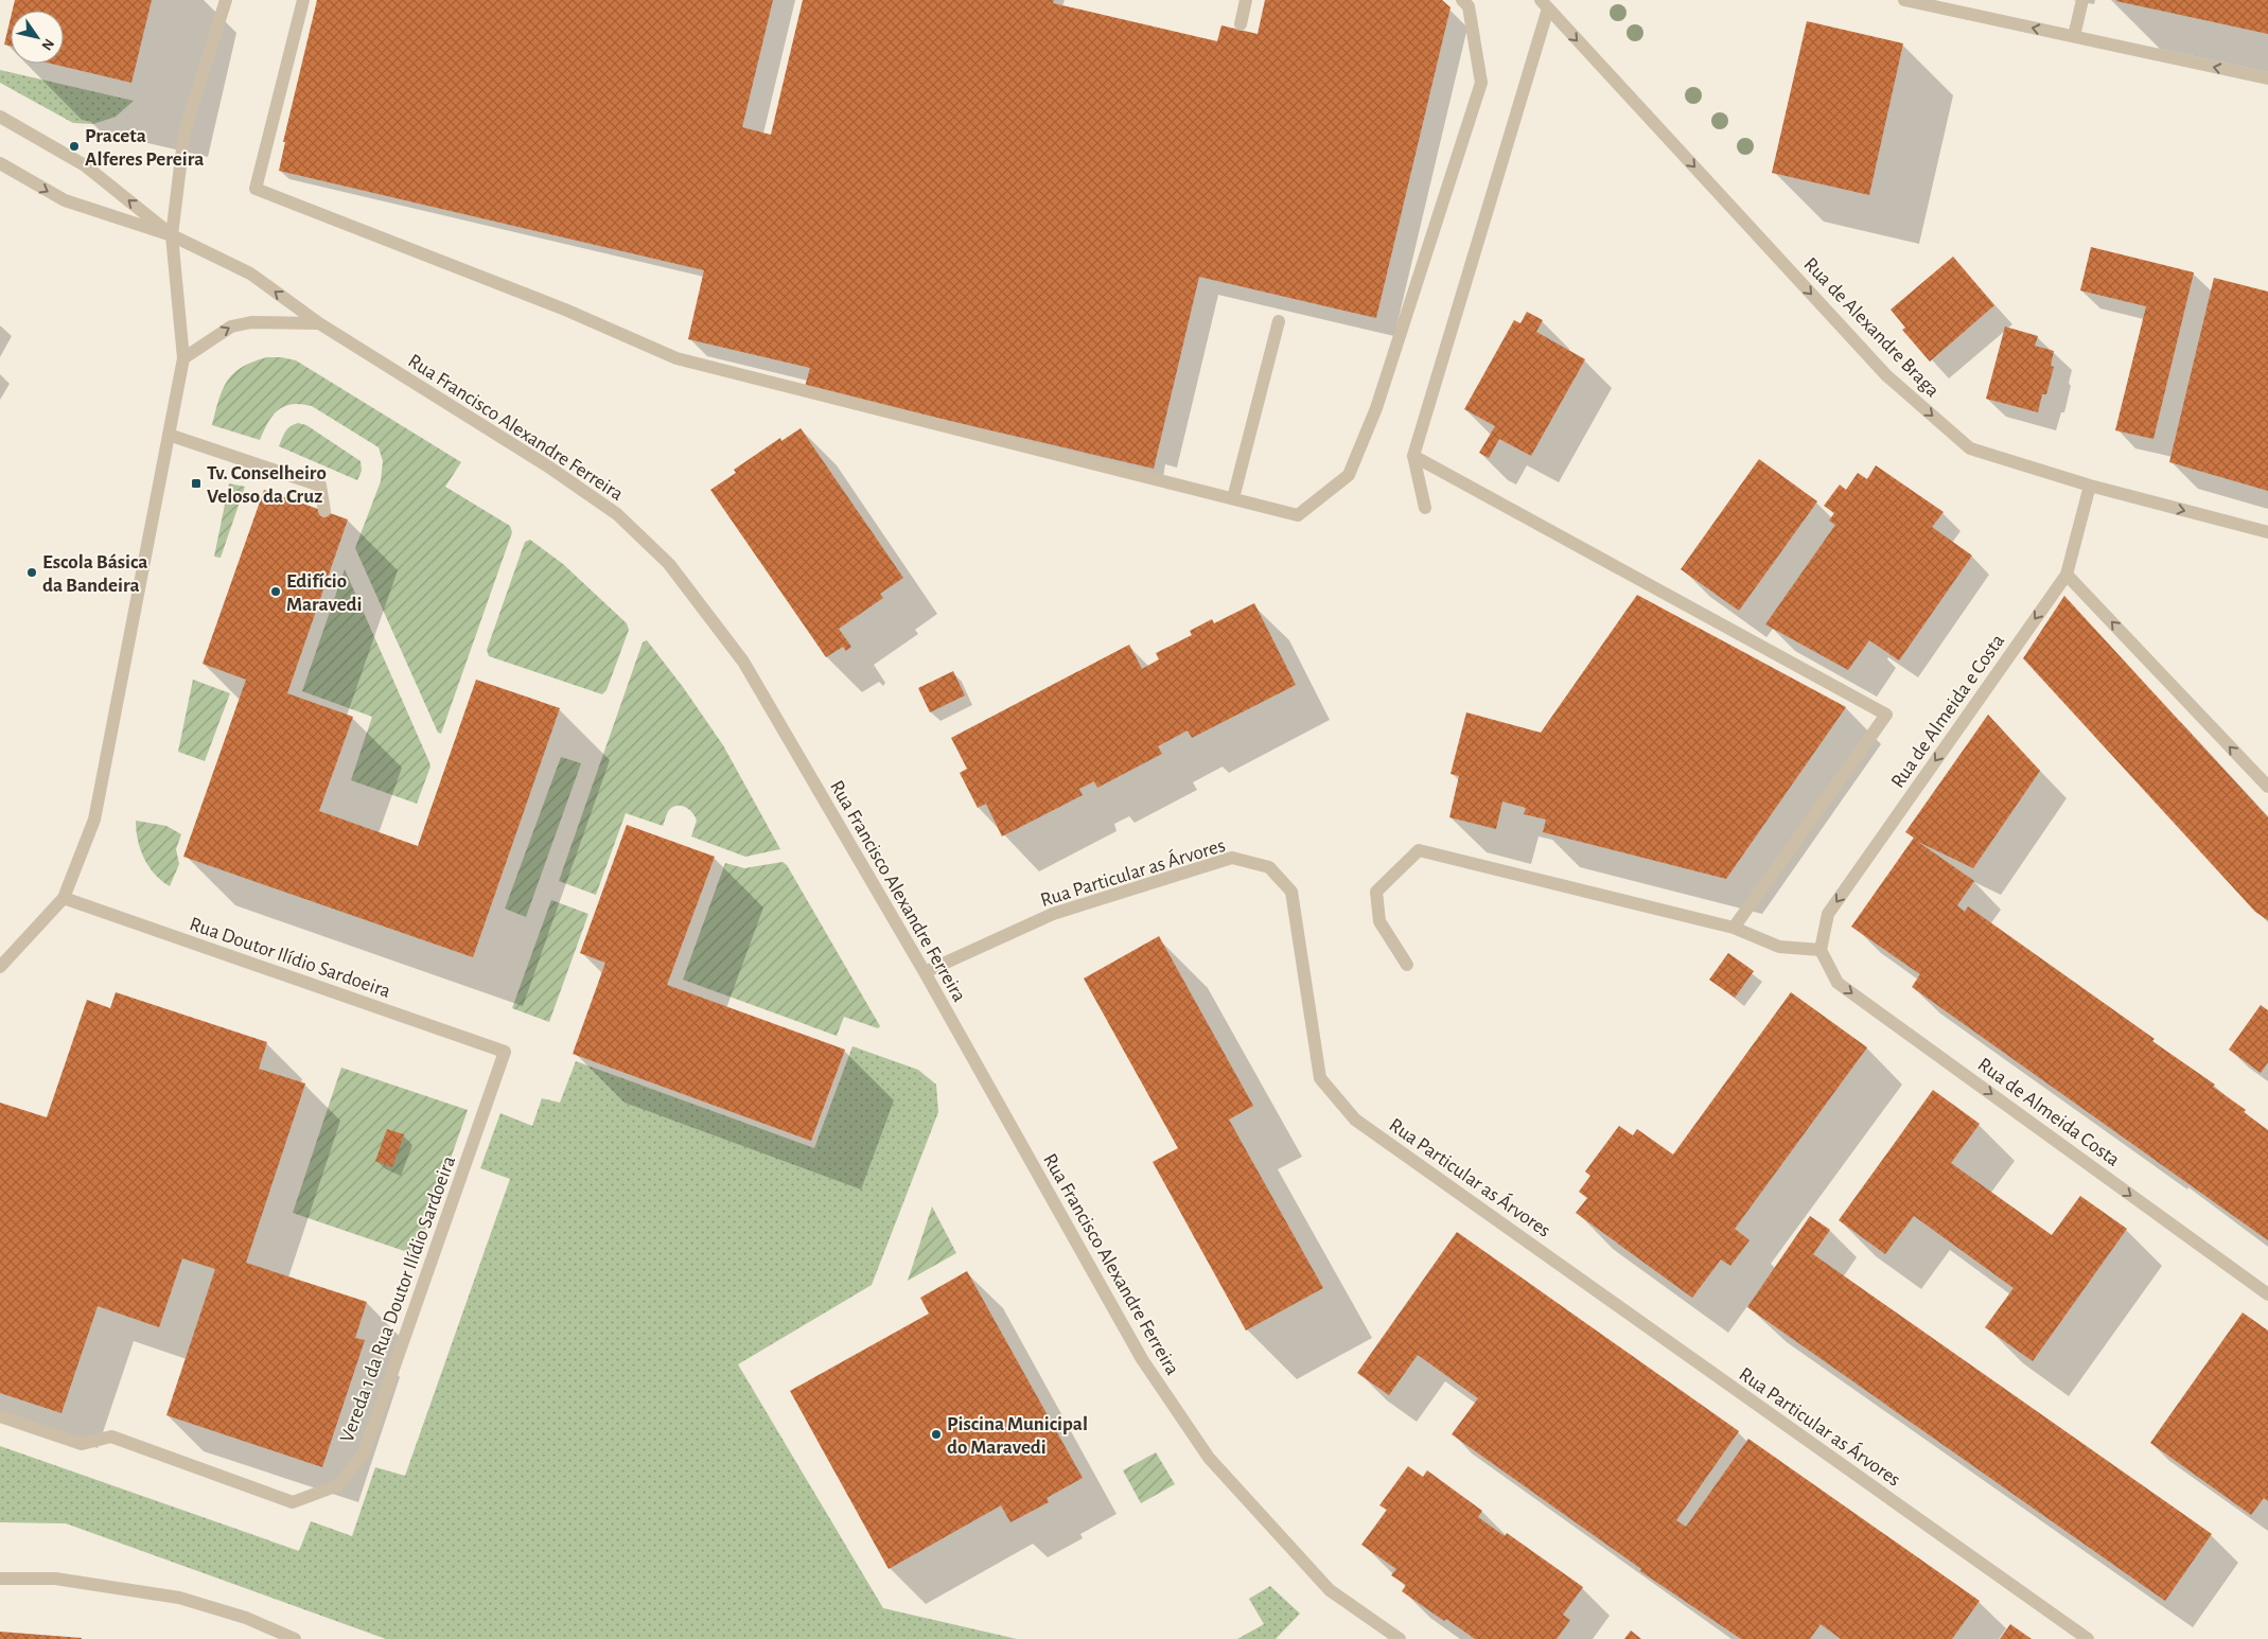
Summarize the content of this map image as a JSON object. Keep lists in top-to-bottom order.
{
  "streets": {
    "street": [
      "Rua de Alexandre Braga",
      "Rua Francisco Alexandre Ferreira",
      "Rua de Almeida e Costa",
      "Rua Particular as Árvores",
      "Rua Doutor Ilídio Sardoeira",
      "Rua de Almeida Costa",
      "Vereda 1 da Rua Doutor Ilídio Sardoeira"
    ]
  },
  "crossings": [
    ["Rua de Alexandre Braga", "Rua de Almeida e Costa"],
    ["Rua Francisco Alexandre Ferreira", "Rua Particular as Árvores"],
    ["Rua de Almeida e Costa", "Rua de Almeida Costa"],
    ["Rua Doutor Ilídio Sardoeira", "Vereda 1 da Rua Doutor Ilídio Sardoeira"]
  ],
  "one_way": ["Rua de Alexandre Braga", "Rua de Almeida e Costa", "Rua de Almeida Costa"],
  "places": {
    "other": [
      "Praceta Alferes Pereira",
      "Escola Básica da Bandeira",
      "Edifício Maravedi",
      "Piscina Municipal do Maravedi"
    ],
    "transit": ["Tv. Conselheiro Veloso da Cruz"]
  },
  "north": "bottom right"
}
